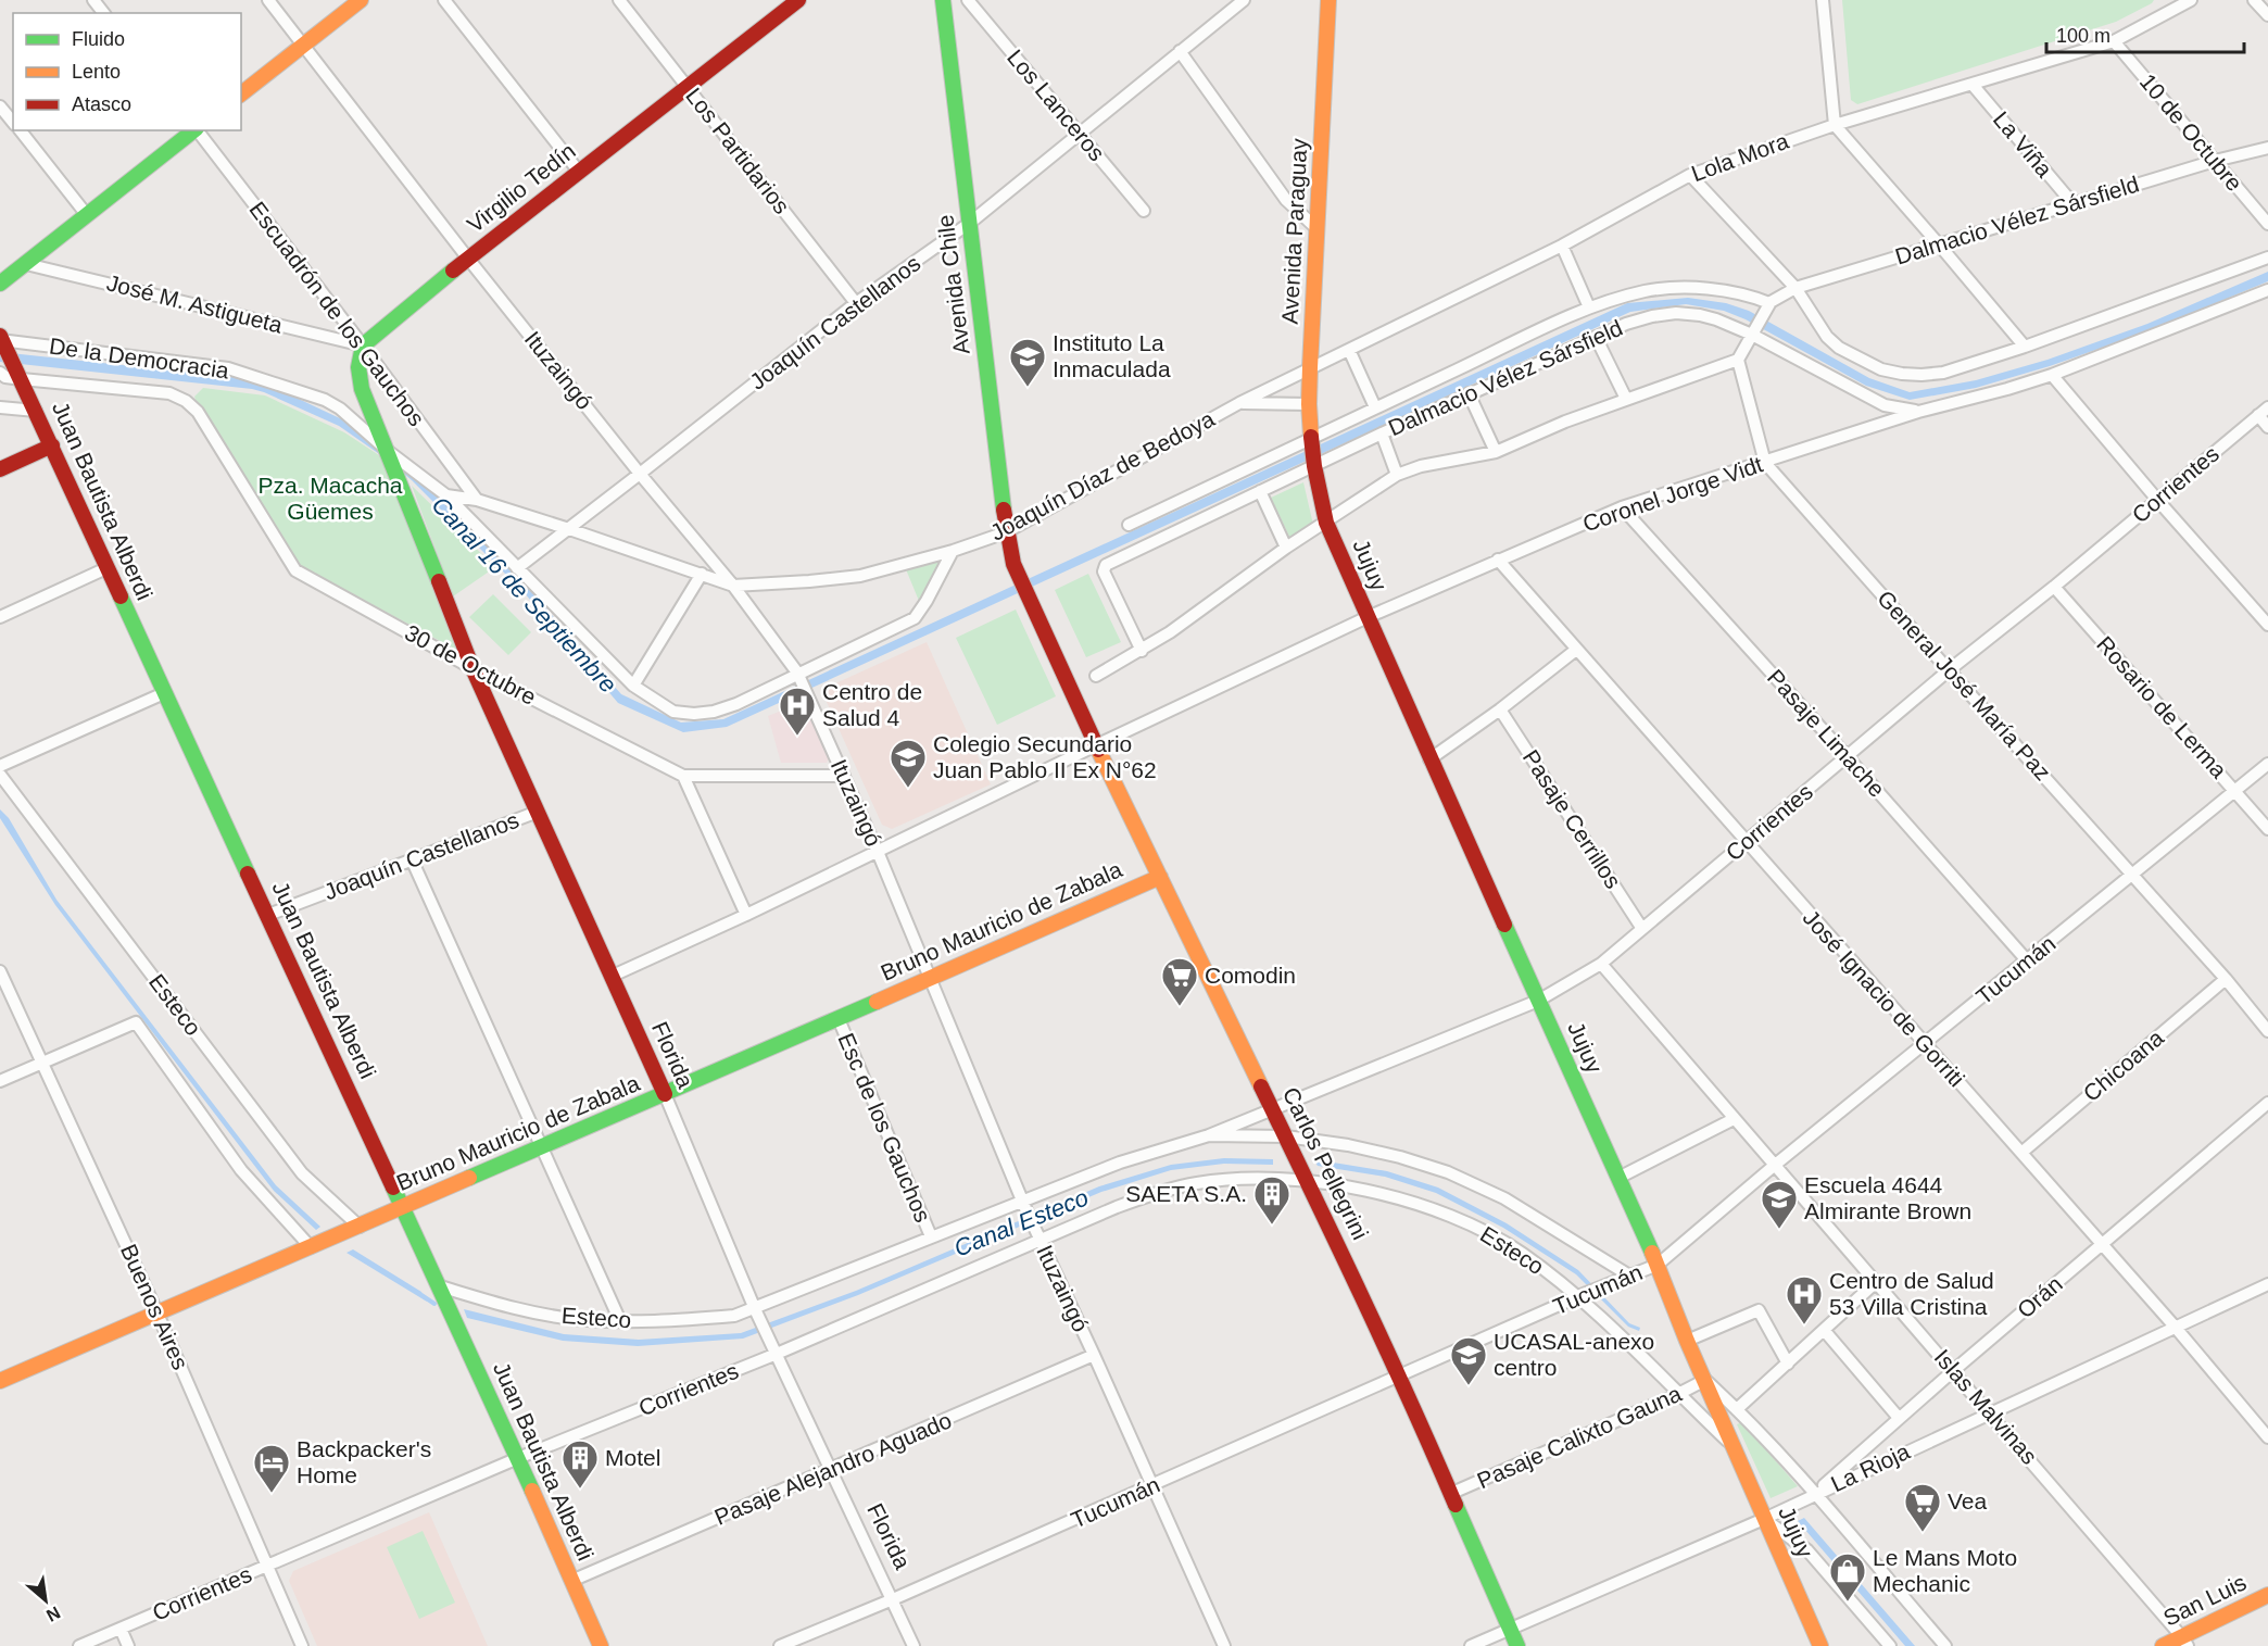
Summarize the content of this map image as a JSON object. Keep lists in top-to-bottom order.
{
  "streets": {
    "street": [
      "Los Lanceros",
      "10 de Octubre",
      "La Viña",
      "Los Partidarios",
      "Lola Mora",
      "Virgilio Tedín",
      "Dalmacio Vélez Sársfield",
      "Avenida Paraguay",
      "Avenida Chile",
      "José M. Astigueta",
      "Escuadrón de los Gauchos",
      "Joaquín Castellanos",
      "De la Democracia",
      "Ituzaingó",
      "Joaquín Díaz de Bedoya",
      "Corrientes",
      "Coronel Jorge Vidt",
      "Juan Bautista Alberdi",
      "Jujuy",
      "30 de Octubre",
      "General José María Paz",
      "Rosario de Lerma",
      "Pasaje Limache",
      "Pasaje Cerrillos",
      "Bruno Mauricio de Zabala",
      "Tucumán",
      "José Ignacio de Gorriti",
      "Esteco",
      "Florida",
      "Chicoana",
      "Esc de los Gauchos",
      "Carlos Pellegrini",
      "Orán",
      "Buenos Aires",
      "Islas Malvinas",
      "Pasaje Calixto Gauna",
      "La Rioja",
      "Pasaje Alejandro Aguado",
      "San Luis"
    ]
  },
  "crossings": [
    ["Los Lanceros", "Joaquín Castellanos"],
    ["10 de Octubre", "Lola Mora"],
    ["10 de Octubre", "Dalmacio Vélez Sársfield"],
    ["La Viña", "Lola Mora"],
    ["La Viña", "Dalmacio Vélez Sársfield"],
    ["Los Partidarios", "Virgilio Tedín"],
    ["Los Partidarios", "Joaquín Castellanos"],
    ["Lola Mora", "Avenida Paraguay"],
    ["Lola Mora", "Joaquín Díaz de Bedoya"],
    ["Virgilio Tedín", "José M. Astigueta"],
    ["Virgilio Tedín", "Escuadrón de los Gauchos"],
    ["Virgilio Tedín", "Ituzaingó"],
    ["Dalmacio Vélez Sársfield", "Avenida Paraguay"],
    ["Dalmacio Vélez Sársfield", "Coronel Jorge Vidt"],
    ["Dalmacio Vélez Sársfield", "Jujuy"],
    ["Avenida Paraguay", "Joaquín Díaz de Bedoya"],
    ["Avenida Paraguay", "Jujuy"],
    ["Avenida Chile", "Joaquín Castellanos"],
    ["Avenida Chile", "Joaquín Díaz de Bedoya"],
    ["Avenida Chile", "Carlos Pellegrini"],
    ["José M. Astigueta", "Escuadrón de los Gauchos"],
    ["Joaquín Castellanos", "De la Democracia"],
    ["Joaquín Castellanos", "Ituzaingó"],
    ["Joaquín Castellanos", "Juan Bautista Alberdi"],
    ["Joaquín Castellanos", "Florida"],
    ["De la Democracia", "Ituzaingó"],
    ["De la Democracia", "Joaquín Díaz de Bedoya"],
    ["De la Democracia", "Juan Bautista Alberdi"],
    ["De la Democracia", "30 de Octubre"],
    ["De la Democracia", "Florida"],
    ["Ituzaingó", "Joaquín Díaz de Bedoya"],
    ["Ituzaingó", "Corrientes"],
    ["Ituzaingó", "Coronel Jorge Vidt"],
    ["Ituzaingó", "30 de Octubre"],
    ["Ituzaingó", "Bruno Mauricio de Zabala"],
    ["Ituzaingó", "Tucumán"],
    ["Ituzaingó", "Pasaje Alejandro Aguado"],
    ["Corrientes", "Juan Bautista Alberdi"],
    ["Corrientes", "Jujuy"],
    ["Corrientes", "General José María Paz"],
    ["Corrientes", "Rosario de Lerma"],
    ["Corrientes", "Pasaje Limache"],
    ["Corrientes", "Pasaje Cerrillos"],
    ["Corrientes", "José Ignacio de Gorriti"],
    ["Corrientes", "Esteco"],
    ["Corrientes", "Florida"],
    ["Corrientes", "Esc de los Gauchos"],
    ["Corrientes", "Carlos Pellegrini"],
    ["Corrientes", "Buenos Aires"],
    ["Corrientes", "Islas Malvinas"],
    ["Coronel Jorge Vidt", "Jujuy"],
    ["Coronel Jorge Vidt", "General José María Paz"],
    ["Coronel Jorge Vidt", "Pasaje Limache"],
    ["Coronel Jorge Vidt", "José Ignacio de Gorriti"],
    ["Coronel Jorge Vidt", "Florida"],
    ["Coronel Jorge Vidt", "Carlos Pellegrini"],
    ["Juan Bautista Alberdi", "Bruno Mauricio de Zabala"],
    ["Juan Bautista Alberdi", "Esteco"],
    ["Juan Bautista Alberdi", "Pasaje Alejandro Aguado"],
    ["Jujuy", "Tucumán"],
    ["Jujuy", "Esteco"],
    ["Jujuy", "Pasaje Calixto Gauna"],
    ["Jujuy", "La Rioja"],
    ["30 de Octubre", "Florida"],
    ["General José María Paz", "Tucumán"],
    ["General José María Paz", "Chicoana"],
    ["Rosario de Lerma", "Tucumán"],
    ["Pasaje Limache", "Tucumán"],
    ["Bruno Mauricio de Zabala", "Esteco"],
    ["Bruno Mauricio de Zabala", "Florida"],
    ["Bruno Mauricio de Zabala", "Esc de los Gauchos"],
    ["Bruno Mauricio de Zabala", "Carlos Pellegrini"],
    ["Bruno Mauricio de Zabala", "Buenos Aires"],
    ["Tucumán", "José Ignacio de Gorriti"],
    ["Tucumán", "Esteco"],
    ["Tucumán", "Florida"],
    ["Tucumán", "Carlos Pellegrini"],
    ["Tucumán", "Islas Malvinas"],
    ["José Ignacio de Gorriti", "Chicoana"],
    ["José Ignacio de Gorriti", "Orán"],
    ["José Ignacio de Gorriti", "La Rioja"],
    ["Esteco", "Florida"],
    ["Esteco", "Carlos Pellegrini"],
    ["Esteco", "Buenos Aires"],
    ["Esteco", "Pasaje Calixto Gauna"],
    ["Florida", "Pasaje Alejandro Aguado"],
    ["Carlos Pellegrini", "Pasaje Calixto Gauna"],
    ["Carlos Pellegrini", "La Rioja"],
    ["Orán", "Islas Malvinas"],
    ["Orán", "La Rioja"],
    ["Islas Malvinas", "La Rioja"],
    ["Islas Malvinas", "San Luis"]
  ],
  "water": ["Canal 16 de Septiembre", "Canal Esteco"],
  "parks": ["Pza. Macacha Güemes"],
  "places": {
    "school or university": [
      "Instituto La Inmaculada",
      "Colegio Secundario Juan Pablo II Ex N°62",
      "Escuela 4644 Almirante Brown",
      "UCASAL-anexo centro"
    ],
    "hospital": ["Centro de Salud 4", "Centro de Salud 53 Villa Cristina"],
    "supermarket": ["Comodin", "Vea"],
    "building": ["SAETA S.A.", "Motel"],
    "hotel": ["Backpacker's Home"],
    "shop": ["Le Mans Moto Mechanic"]
  },
  "legend": ["Fluido", "Lento", "Atasco"],
  "scale_bar": "100 m",
  "north": "bottom right"
}
